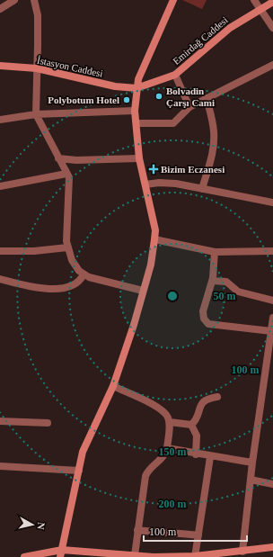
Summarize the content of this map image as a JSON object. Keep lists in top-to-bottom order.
{
  "streets": {
    "street": ["Emirdağ Caddesi", "İstasyon Caddesi"]
  },
  "crossings": [
    ["Emirdağ Caddesi", "İstasyon Caddesi"]
  ],
  "places": {
    "other": ["Bolvadin Çarşı Cami", "Polybotum Hotel"],
    "health": ["Bizim Eczanesi"]
  },
  "scale_bar": "100 m",
  "north": "right",
  "rings": [
    "50 m",
    "100 m",
    "150 m",
    "200 m"
  ]
}
